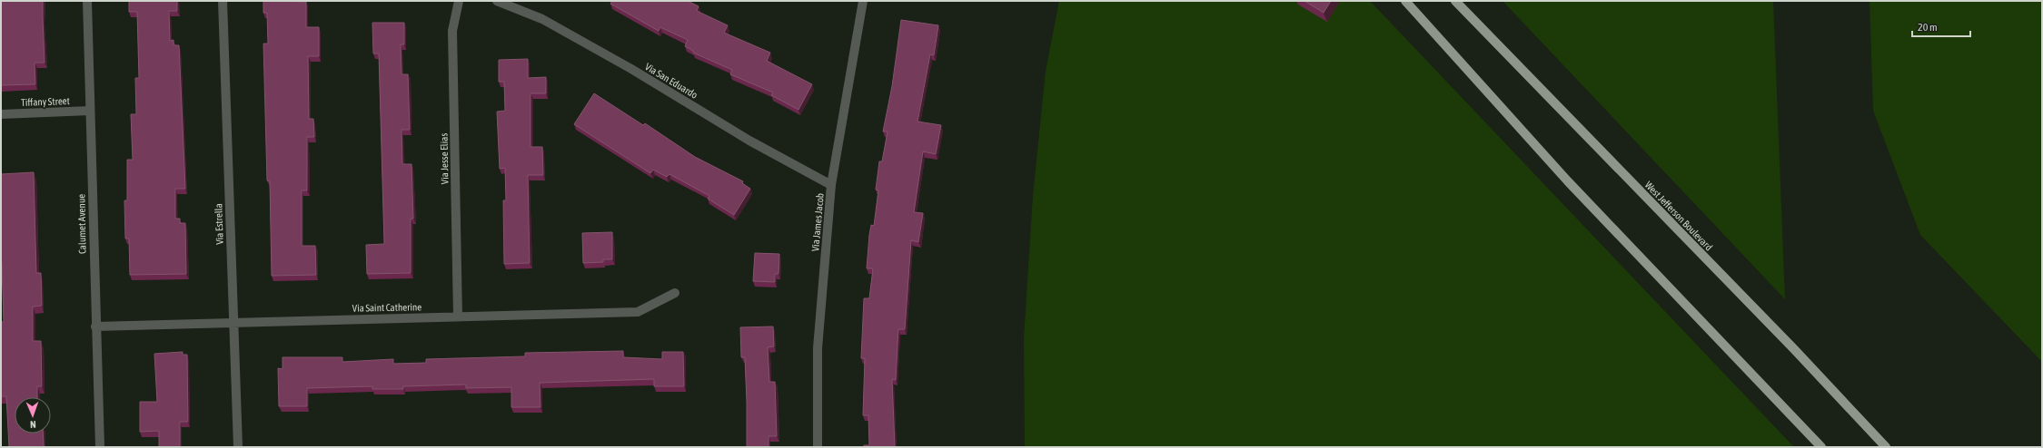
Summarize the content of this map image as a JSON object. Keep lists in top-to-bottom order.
{
  "streets": {
    "main road": ["West Jefferson Boulevard"],
    "street": [
      "Via San Eduardo",
      "Tiffany Street",
      "Via Jesse Elias",
      "Via James Jacob",
      "Calumet Avenue",
      "Via Estrella",
      "Via Saint Catherine"
    ]
  },
  "crossings": [
    ["Via San Eduardo", "Via James Jacob"],
    ["Tiffany Street", "Calumet Avenue"],
    ["Via Jesse Elias", "Via Saint Catherine"],
    ["Calumet Avenue", "Via Saint Catherine"],
    ["Via Estrella", "Via Saint Catherine"]
  ],
  "scale_bar": "20 m",
  "north": "bottom"
}
